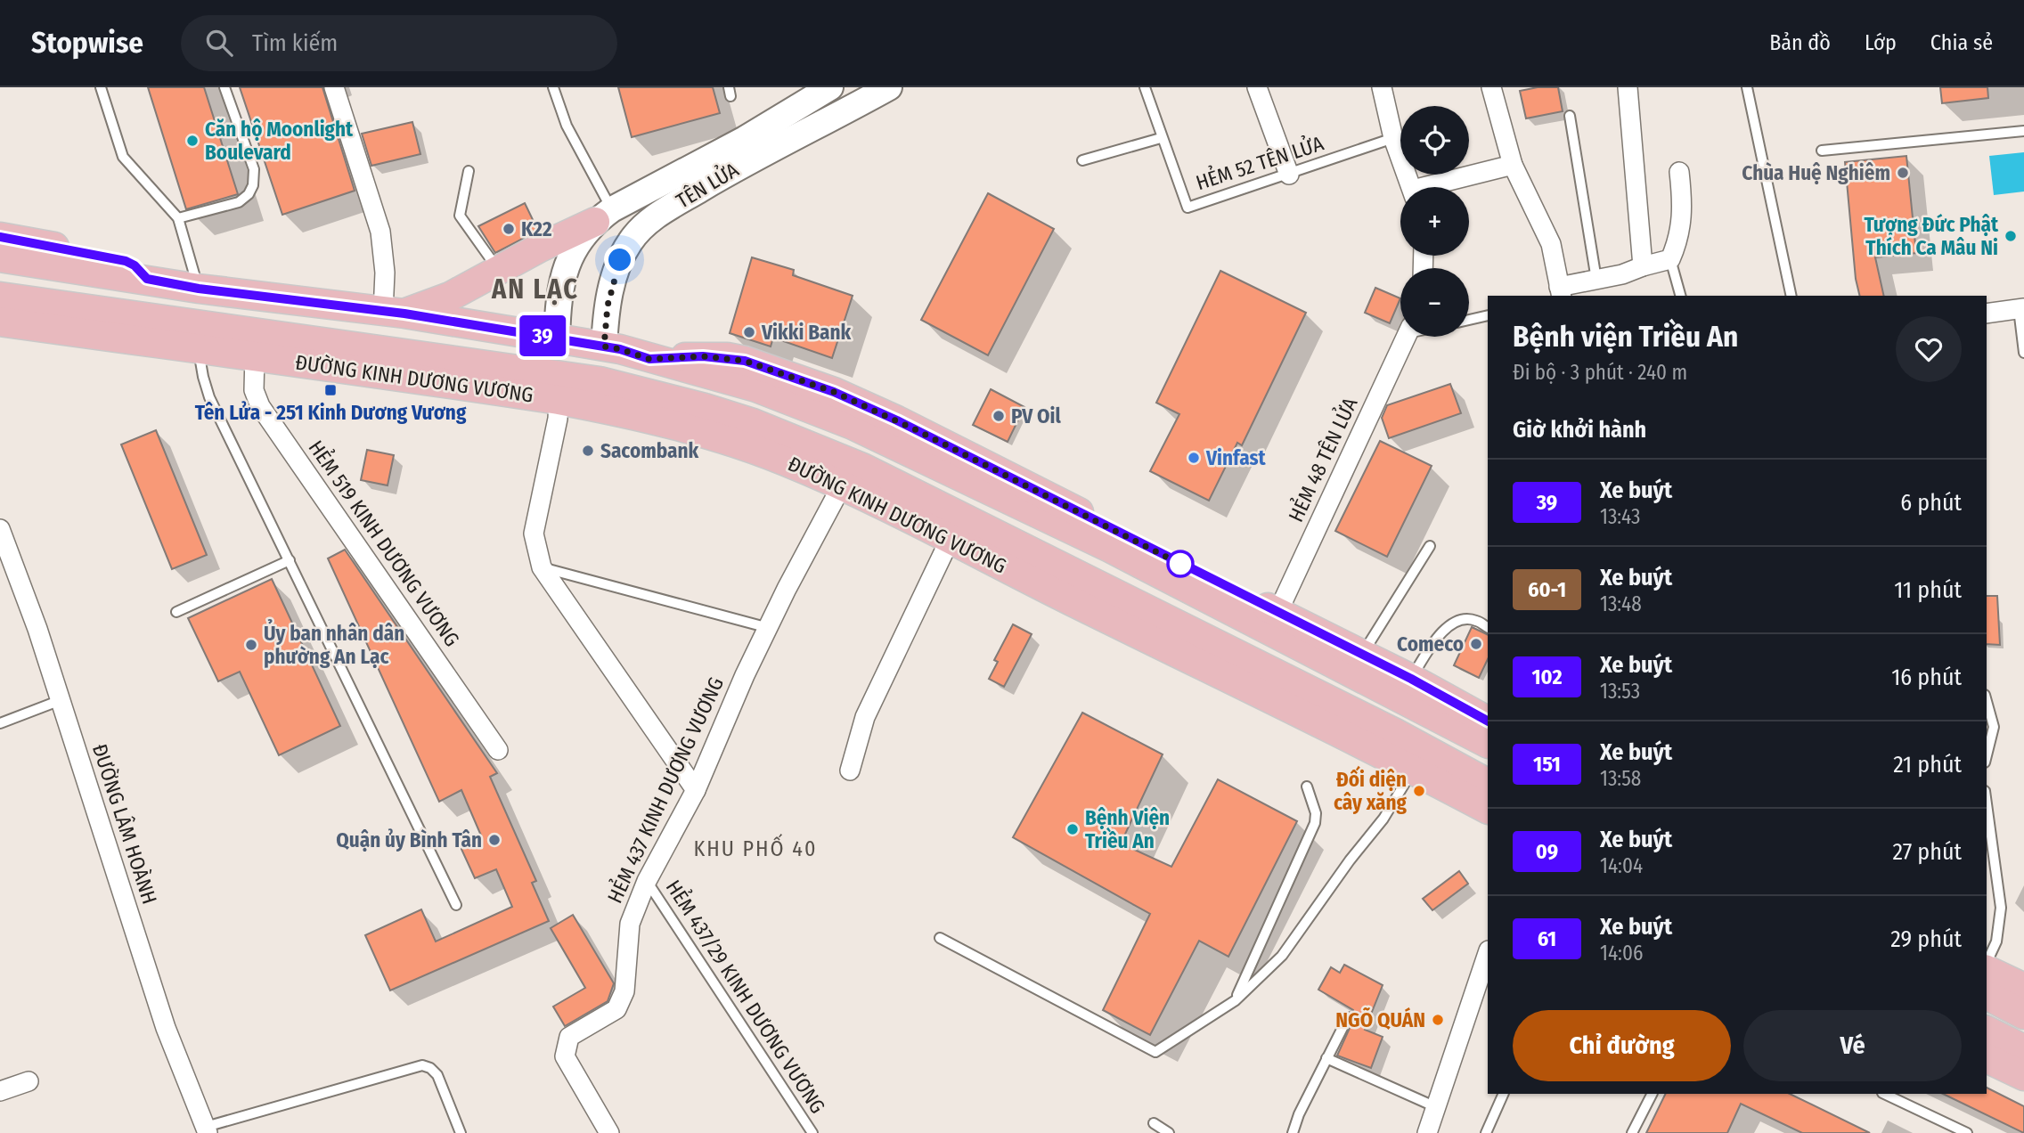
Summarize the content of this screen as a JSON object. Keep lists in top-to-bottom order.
{
  "streets": {
    "main road": ["TÊN LỬA", "ĐƯỜNG KINH DƯƠNG VƯƠNG"],
    "street": [
      "HẺM 48 TÊN LỬA",
      "HẺM 519 KINH DƯƠNG VƯƠNG",
      "HẺM 437 KINH DƯƠNG VƯƠNG",
      "ĐƯỜNG LÂM HOÀNH"
    ],
    "lane": ["HẺM 52 TÊN LỬA", "HẺM 437/29 KINH DƯƠNG VƯƠNG"]
  },
  "crossings": [
    ["ĐƯỜNG KINH DƯƠNG VƯƠNG", "HẺM 519 KINH DƯƠNG VƯƠNG"],
    ["ĐƯỜNG KINH DƯƠNG VƯƠNG", "HẺM 437 KINH DƯƠNG VƯƠNG"],
    ["HẺM 437 KINH DƯƠNG VƯƠNG", "HẺM 437/29 KINH DƯƠNG VƯƠNG"]
  ],
  "districts": ["AN LẠC", "KHU PHỐ 40"],
  "places": {
    "other": [
      "Căn hộ Moonlight Boulevard",
      "Chùa Huệ Nghiêm",
      "K22",
      "Tượng Đức Phật Thích Ca Mâu Ni",
      "Vikki Bank",
      "PV Oil",
      "Sacombank",
      "Vinfast",
      "Comeco",
      "Ủy ban nhân dân phường An Lạc",
      "Đối diện cây xăng",
      "Bệnh Viện Triều An",
      "Quận ủy Bình Tân",
      "NGÕ QUÁN"
    ],
    "transit": ["Tên Lửa - 251 Kinh Dương Vương"]
  },
  "lines": ["bus line 39"],
  "page": {
    "header": "Stopwise",
    "search": "Tìm kiếm",
    "nav": ["Bản đồ", "Lớp", "Chia sẻ"],
    "on_map": "39",
    "map_buttons": ["+", "−"],
    "heading": [
      ["Bệnh viện Triều An", "Đi bộ · 3 phút · 240 m"],
      "Giờ khởi hành"
    ],
    "list": [
      {
        "mark": "39",
        "name": "Xe buýt",
        "note": "13:43",
        "value": "6 phút"
      },
      {
        "mark": "60-1",
        "name": "Xe buýt",
        "note": "13:48",
        "value": "11 phút"
      },
      {
        "mark": "102",
        "name": "Xe buýt",
        "note": "13:53",
        "value": "16 phút"
      },
      {
        "mark": "151",
        "name": "Xe buýt",
        "note": "13:58",
        "value": "21 phút"
      },
      {
        "mark": "09",
        "name": "Xe buýt",
        "note": "14:04",
        "value": "27 phút"
      },
      {
        "mark": "61",
        "name": "Xe buýt",
        "note": "14:06",
        "value": "29 phút"
      }
    ],
    "buttons": ["Chỉ đường", "Vé"]
  }
}
